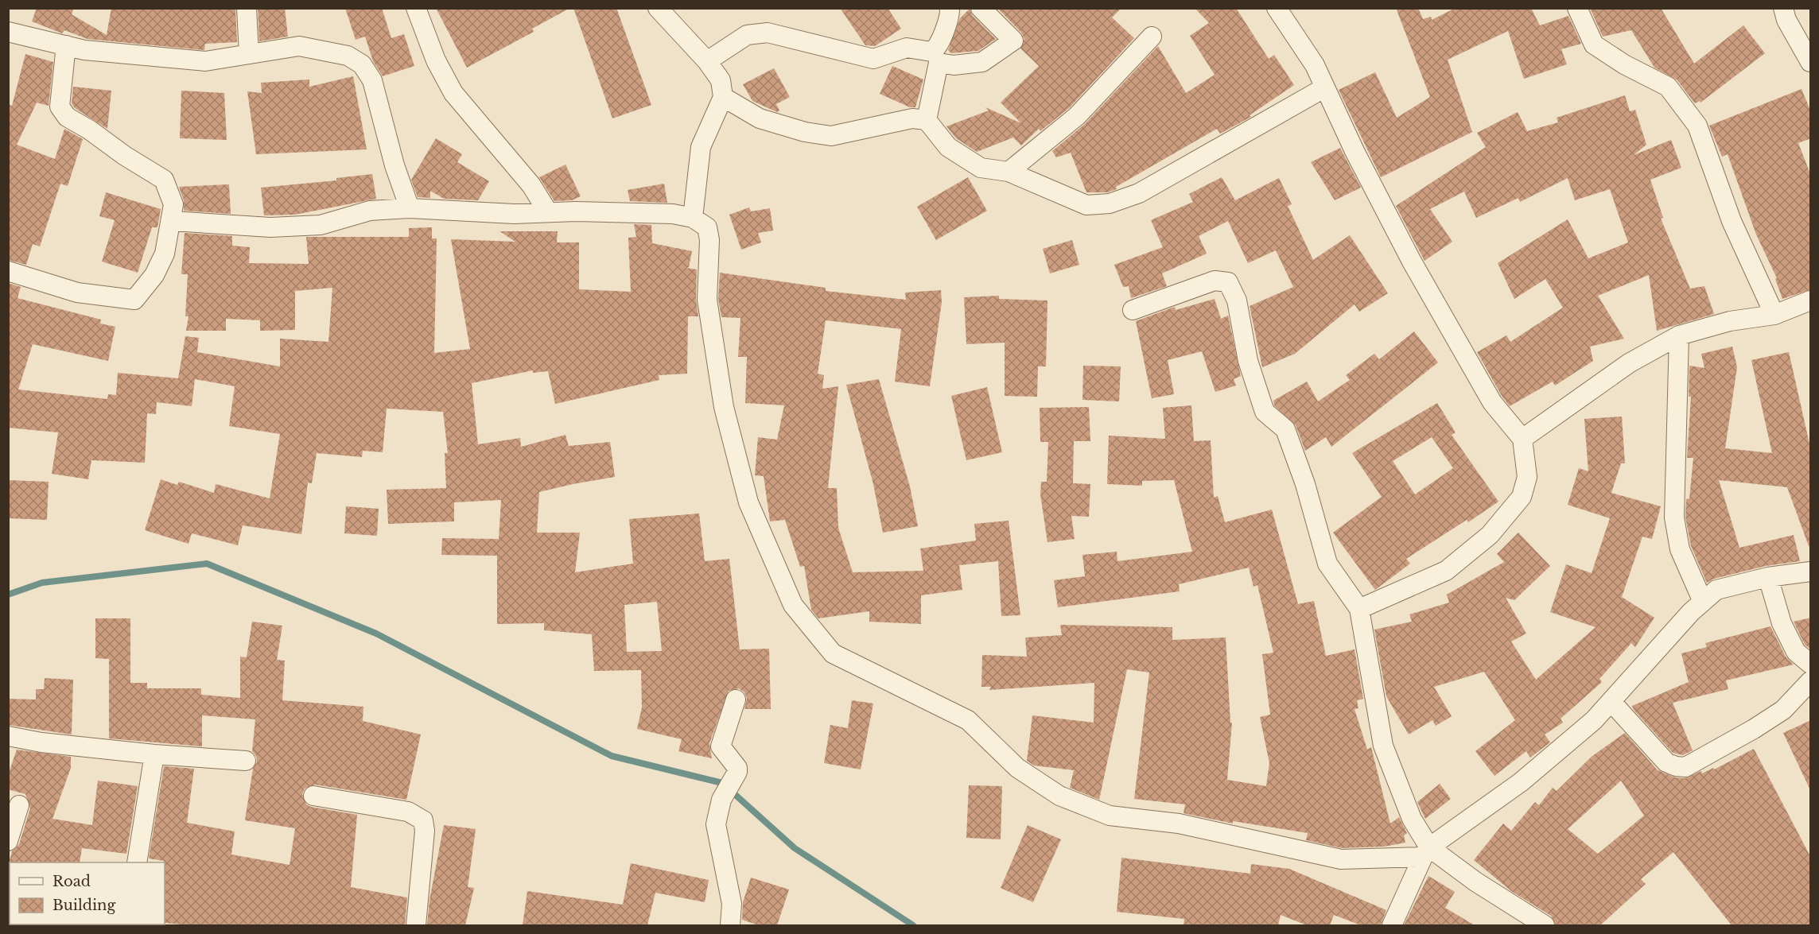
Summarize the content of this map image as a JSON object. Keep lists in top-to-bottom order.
{
  "legend": ["Road", "Building"]
}
